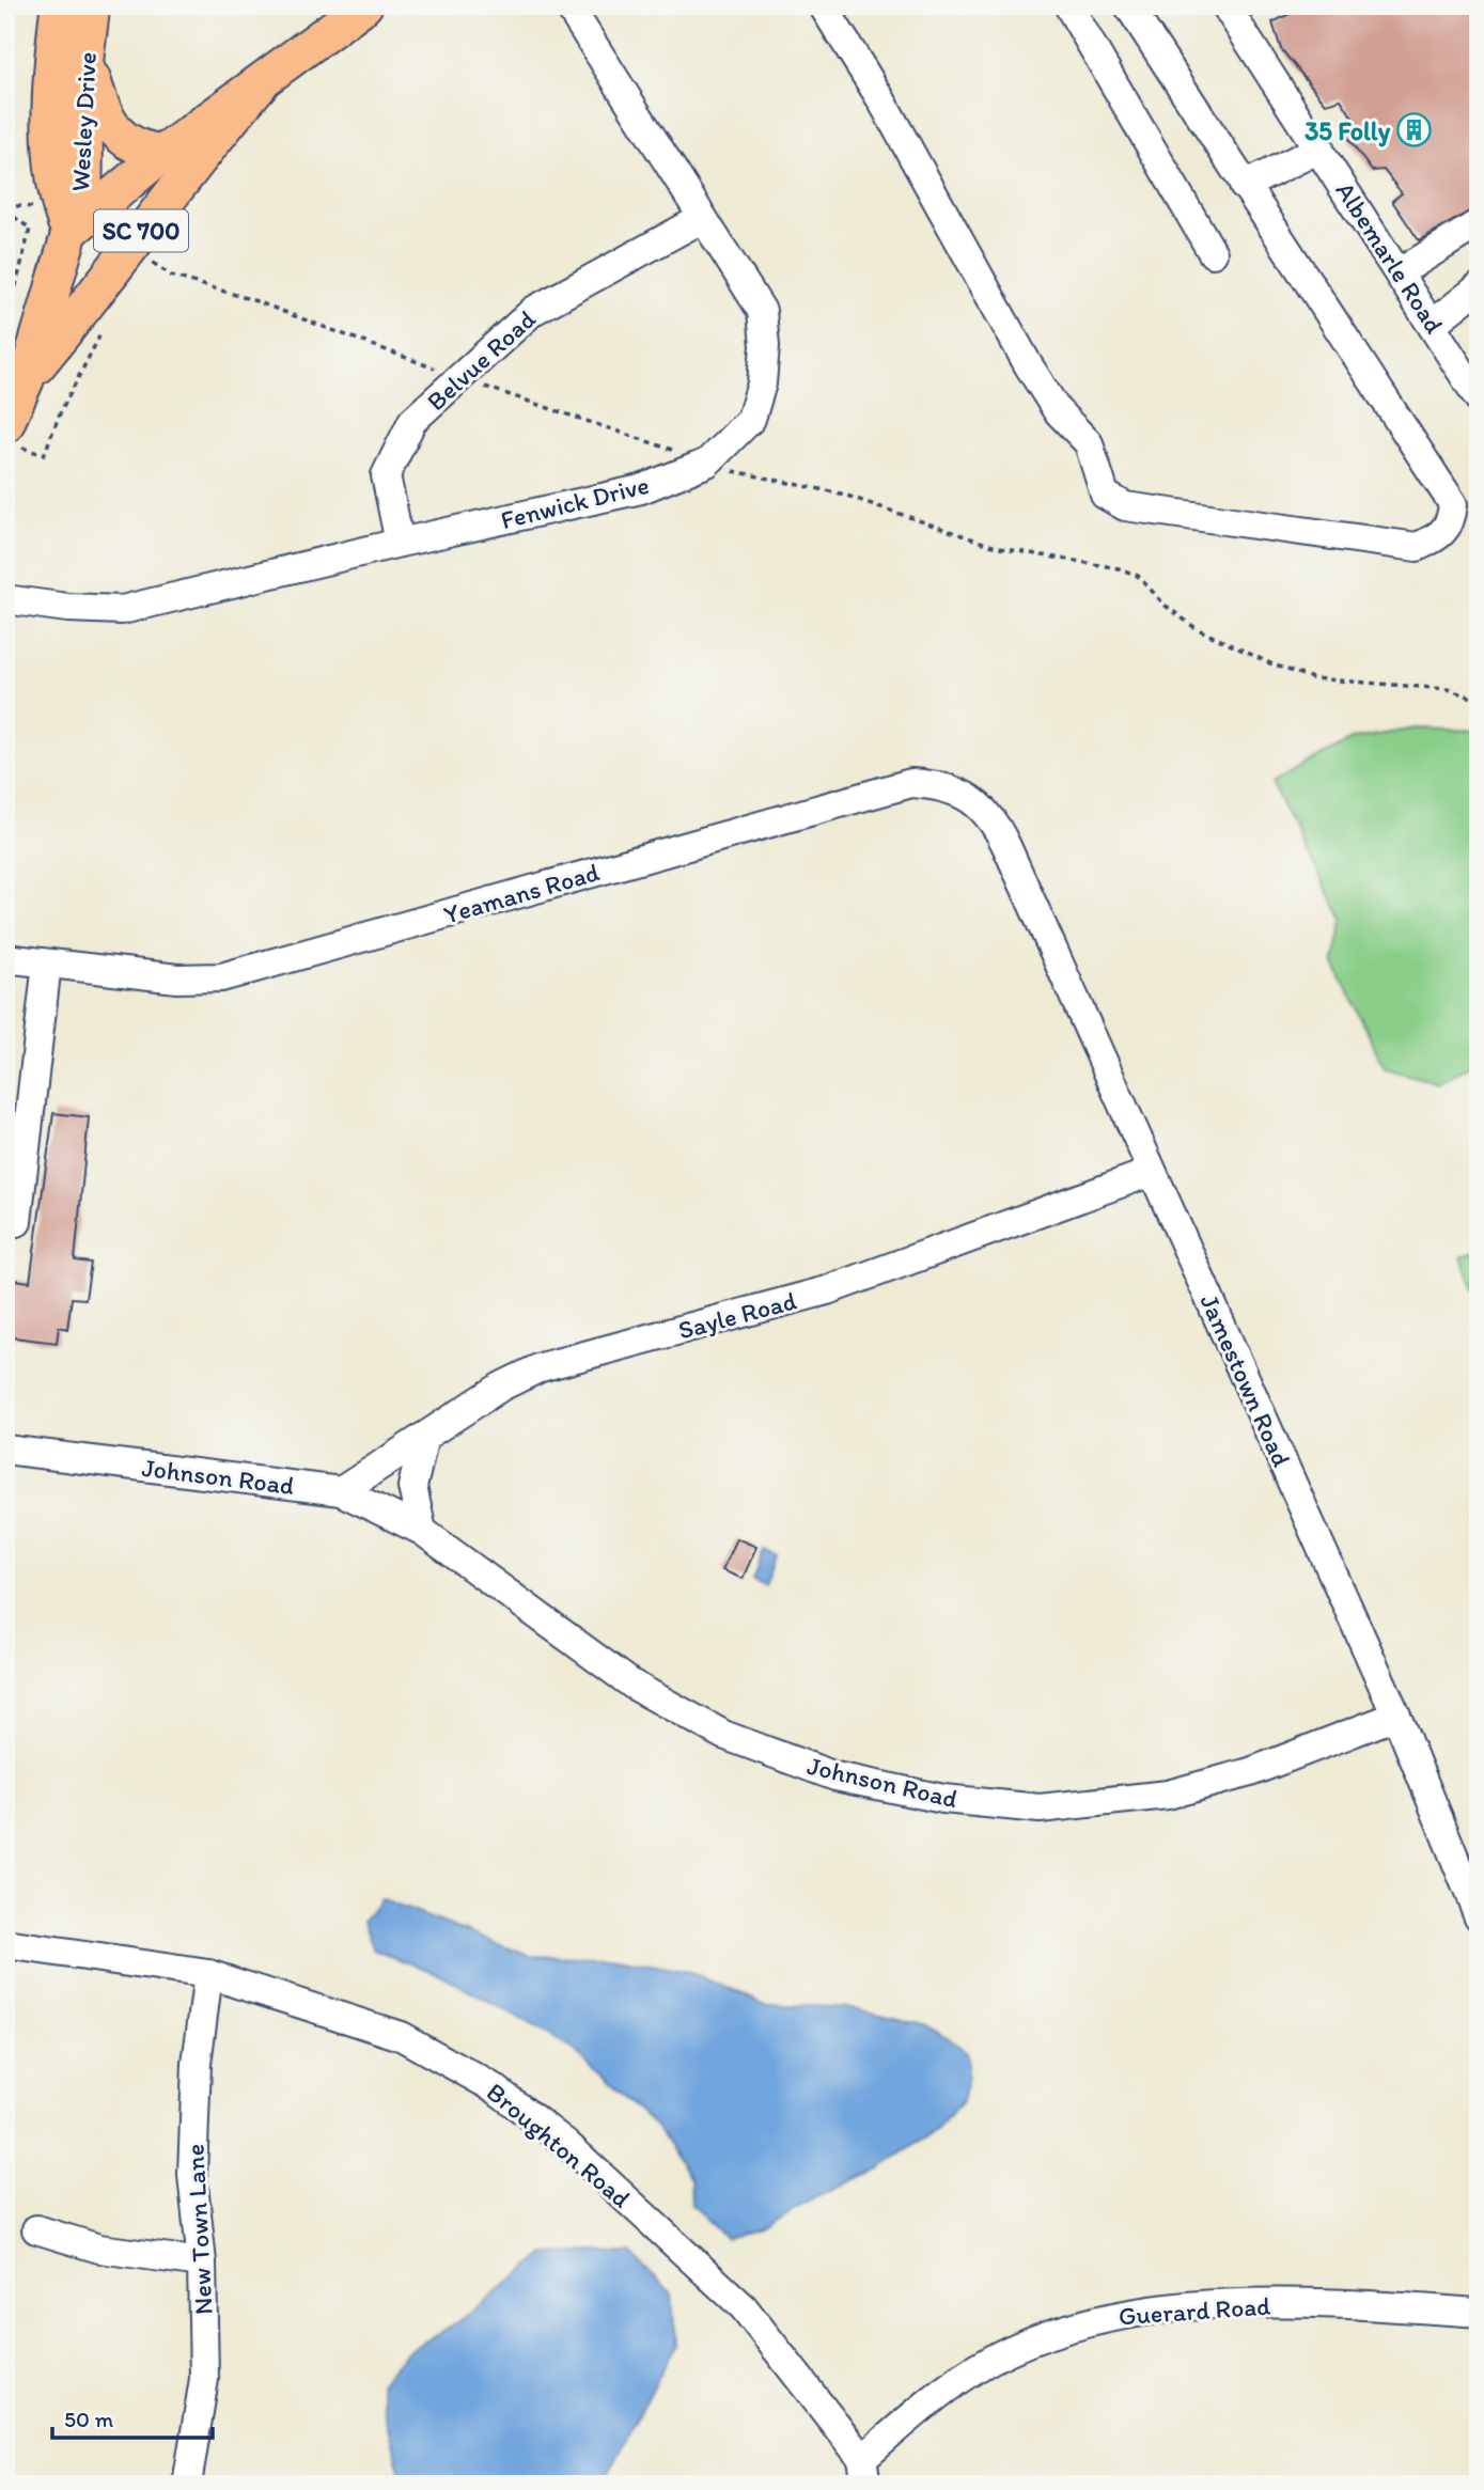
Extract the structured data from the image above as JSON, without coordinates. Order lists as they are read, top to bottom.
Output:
{
  "streets": {
    "main road": ["Wesley Drive", "SC 700"],
    "street": [
      "Albemarle Road",
      "Belvue Road",
      "Fenwick Drive",
      "Yeamans Road",
      "Sayle Road",
      "Jamestown Road",
      "Johnson Road",
      "Broughton Road",
      "New Town Lane",
      "Guerard Road"
    ]
  },
  "crossings": [
    ["Wesley Drive", "SC 700"],
    ["Belvue Road", "Fenwick Drive"],
    ["Yeamans Road", "Jamestown Road"],
    ["Sayle Road", "Jamestown Road"],
    ["Sayle Road", "Johnson Road"],
    ["Jamestown Road", "Johnson Road"],
    ["Broughton Road", "New Town Lane"],
    ["Broughton Road", "Guerard Road"]
  ],
  "places": {
    "building": ["35 Folly"]
  },
  "scale_bar": "50 m"
}
